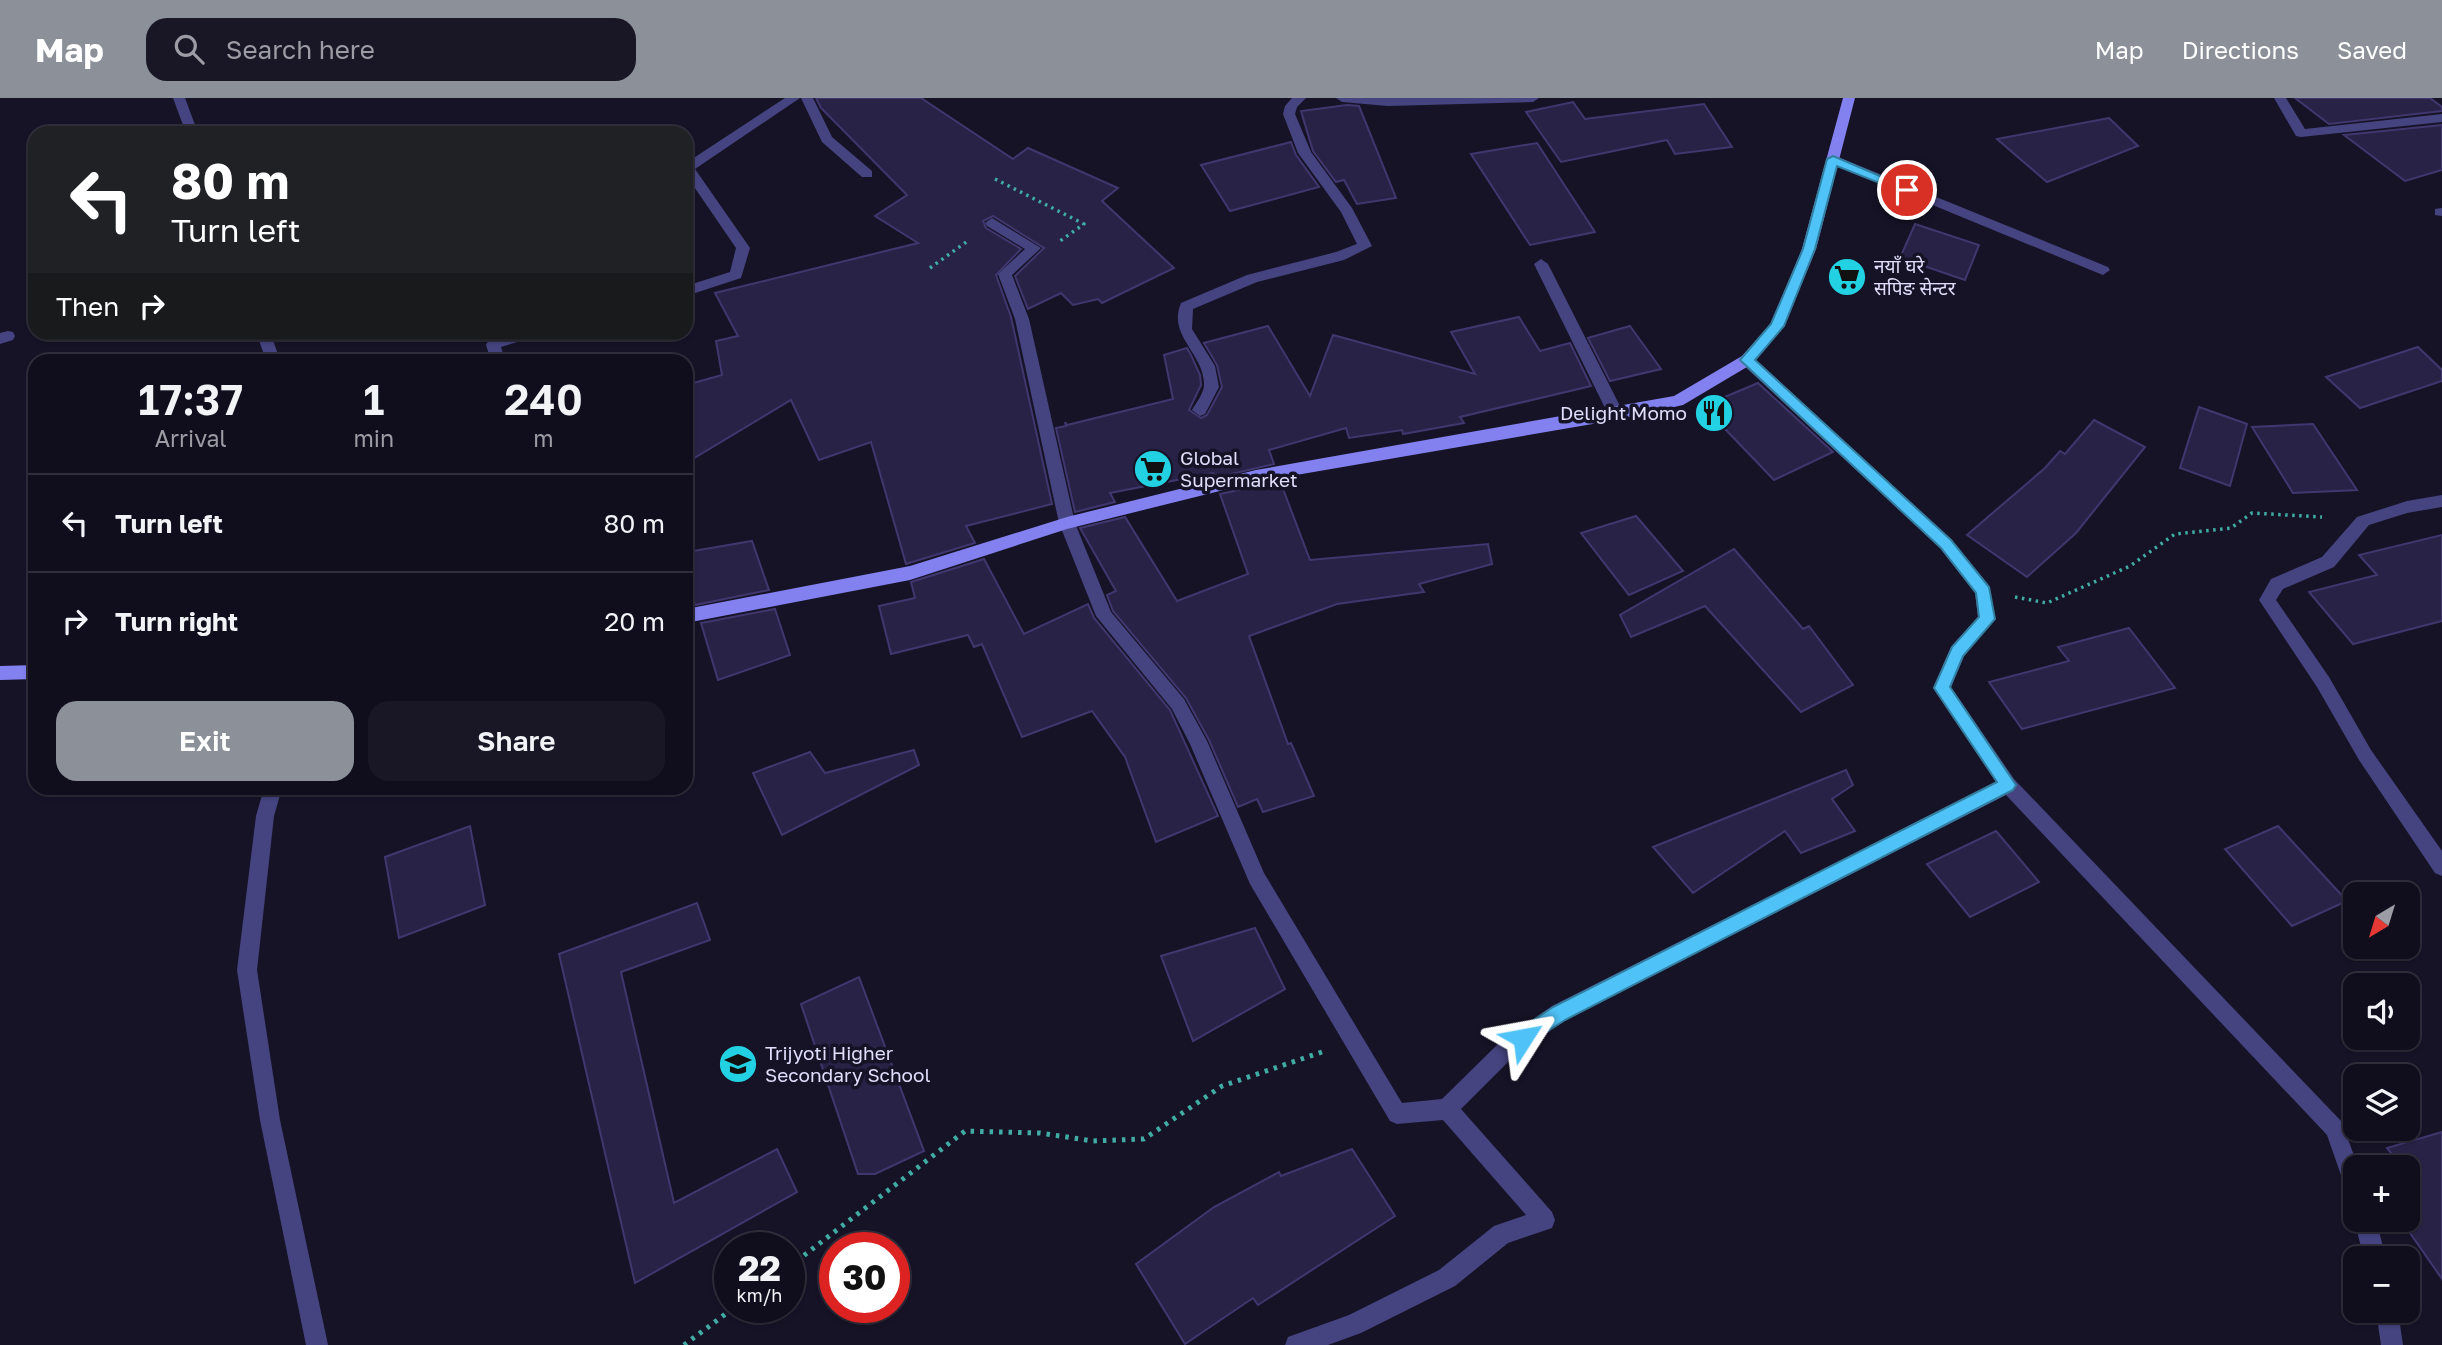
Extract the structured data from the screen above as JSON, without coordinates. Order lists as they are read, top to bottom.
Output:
{
  "places": {
    "supermarket": ["नयाँ घरे सपिङ सेन्टर", "Global Supermarket"],
    "restaurant": ["Delight Momo"],
    "school or university": ["Trijyoti Higher Secondary School"]
  },
  "north": "bottom left",
  "page": {
    "header": "Map",
    "search": "Search here",
    "nav": ["Map", "Directions", "Saved"],
    "turn": ["80 m", "Turn left"],
    "then": "Then",
    "eta": [
      "17:37",
      "Arrival",
      "1",
      "min",
      "240",
      "m"
    ],
    "list": [
      {
        "name": "Turn left",
        "value": "80 m"
      },
      {
        "name": "Turn right",
        "value": "20 m"
      }
    ],
    "buttons": ["Exit", "Share"],
    "map_buttons": ["+", "−"],
    "speed": "22 km/h",
    "limit": "30"
  }
}
